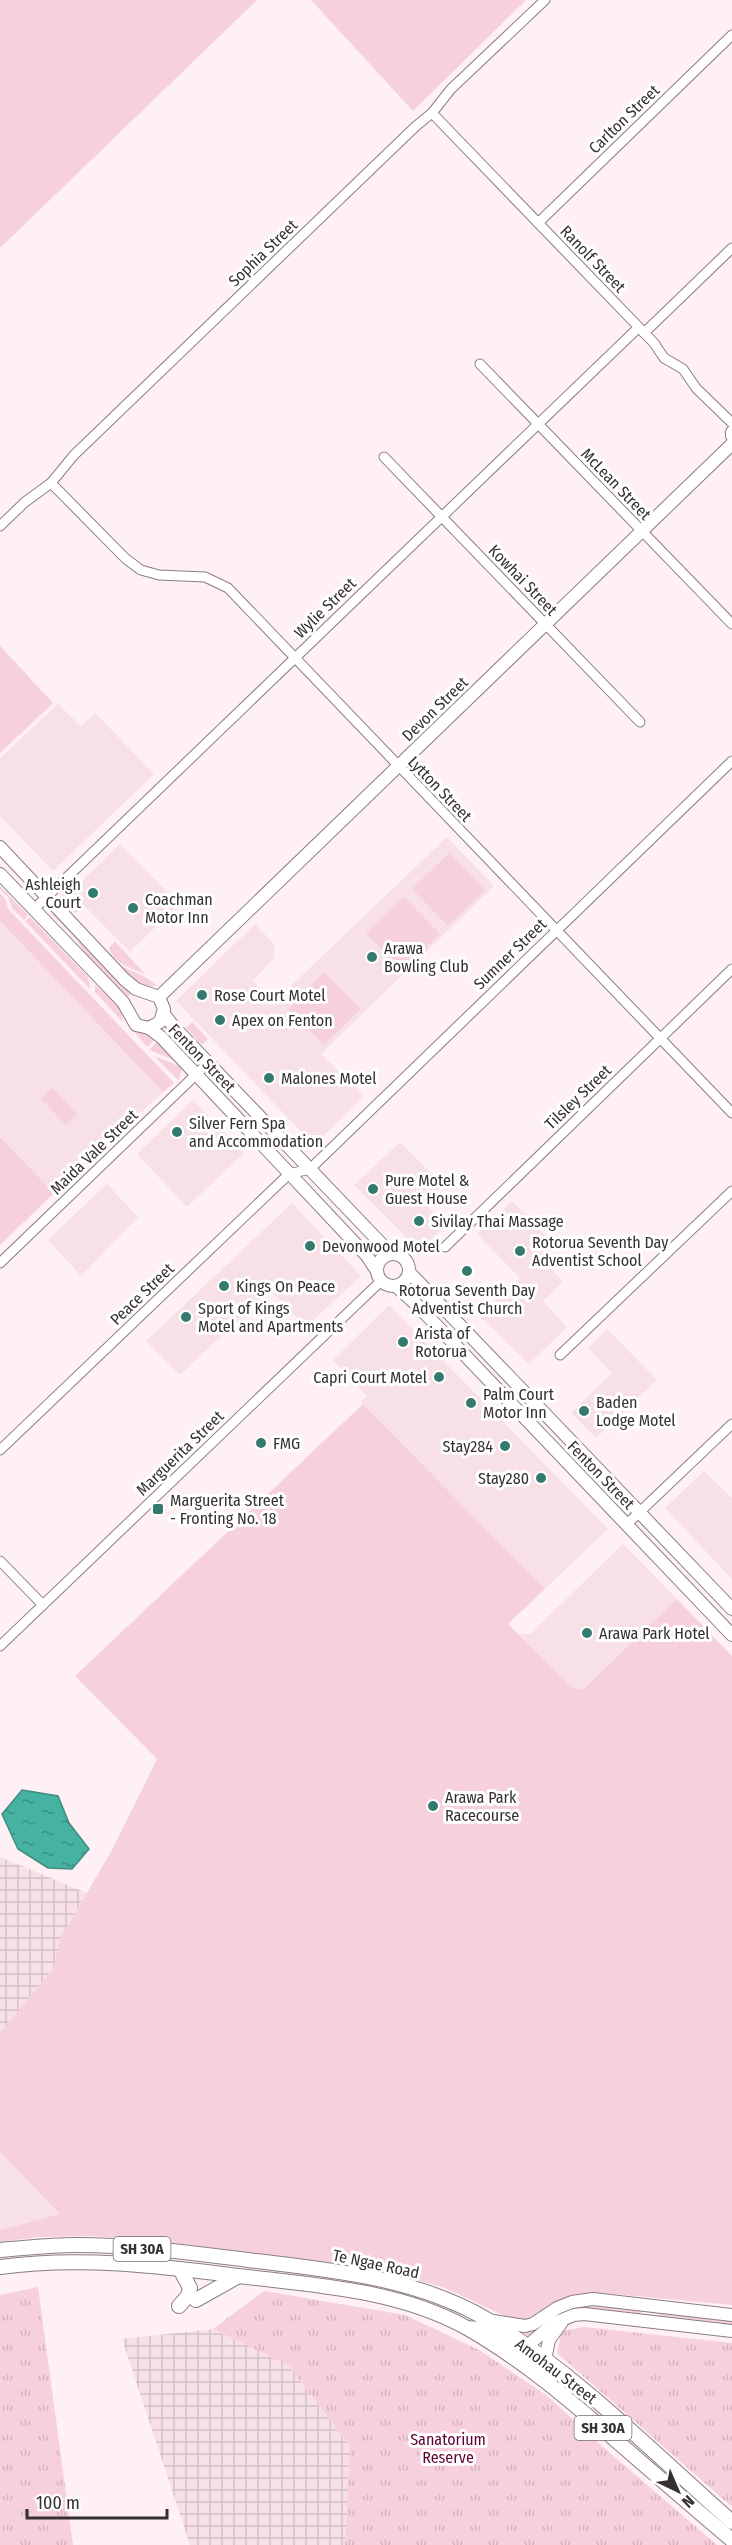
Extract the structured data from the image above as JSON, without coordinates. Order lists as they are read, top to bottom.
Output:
{
  "streets": {
    "main road": [
      "Devon Street",
      "Fenton Street",
      "SH 30A",
      "Te Ngae Road",
      "Amohau Street"
    ],
    "street": [
      "Carlton Street",
      "Sophia Street",
      "Ranolf Street",
      "McLean Street",
      "Kowhai Street",
      "Wylie Street",
      "Lytton Street",
      "Sumner Street",
      "Tilsley Street",
      "Maida Vale Street",
      "Peace Street",
      "Marguerita Street"
    ]
  },
  "crossings": [
    ["Carlton Street", "Ranolf Street"],
    ["Sophia Street", "Ranolf Street"],
    ["Sophia Street", "Lytton Street"],
    ["Ranolf Street", "Wylie Street"],
    ["McLean Street", "Wylie Street"],
    ["McLean Street", "Devon Street"],
    ["Kowhai Street", "Wylie Street"],
    ["Kowhai Street", "Devon Street"],
    ["Wylie Street", "Lytton Street"],
    ["Devon Street", "Lytton Street"],
    ["Devon Street", "Fenton Street"],
    ["Lytton Street", "Sumner Street"],
    ["Lytton Street", "Tilsley Street"],
    ["Sumner Street", "Fenton Street"],
    ["Fenton Street", "Maida Vale Street"],
    ["Fenton Street", "Peace Street"],
    ["Fenton Street", "Marguerita Street"],
    ["Te Ngae Road", "Amohau Street"]
  ],
  "parks": ["Sanatorium Reserve"],
  "places": {
    "other": [
      "Ashleigh Court",
      "Coachman Motor Inn",
      "Arawa Bowling Club",
      "Rose Court Motel",
      "Apex on Fenton",
      "Malones Motel",
      "Silver Fern Spa and Accommodation",
      "Pure Motel & Guest House",
      "Sivilay Thai Massage",
      "Devonwood Motel",
      "Rotorua Seventh Day Adventist School",
      "Rotorua Seventh Day Adventist Church",
      "Kings On Peace",
      "Sport of Kings Motel and Apartments",
      "Arista of Rotorua",
      "Capri Court Motel",
      "Palm Court Motor Inn",
      "Baden Lodge Motel",
      "FMG",
      "Stay284",
      "Stay280",
      "Arawa Park Hotel",
      "Arawa Park Racecourse"
    ],
    "transit": ["Marguerita Street - Fronting No. 18"]
  },
  "scale_bar": "100 m",
  "north": "bottom right"
}
